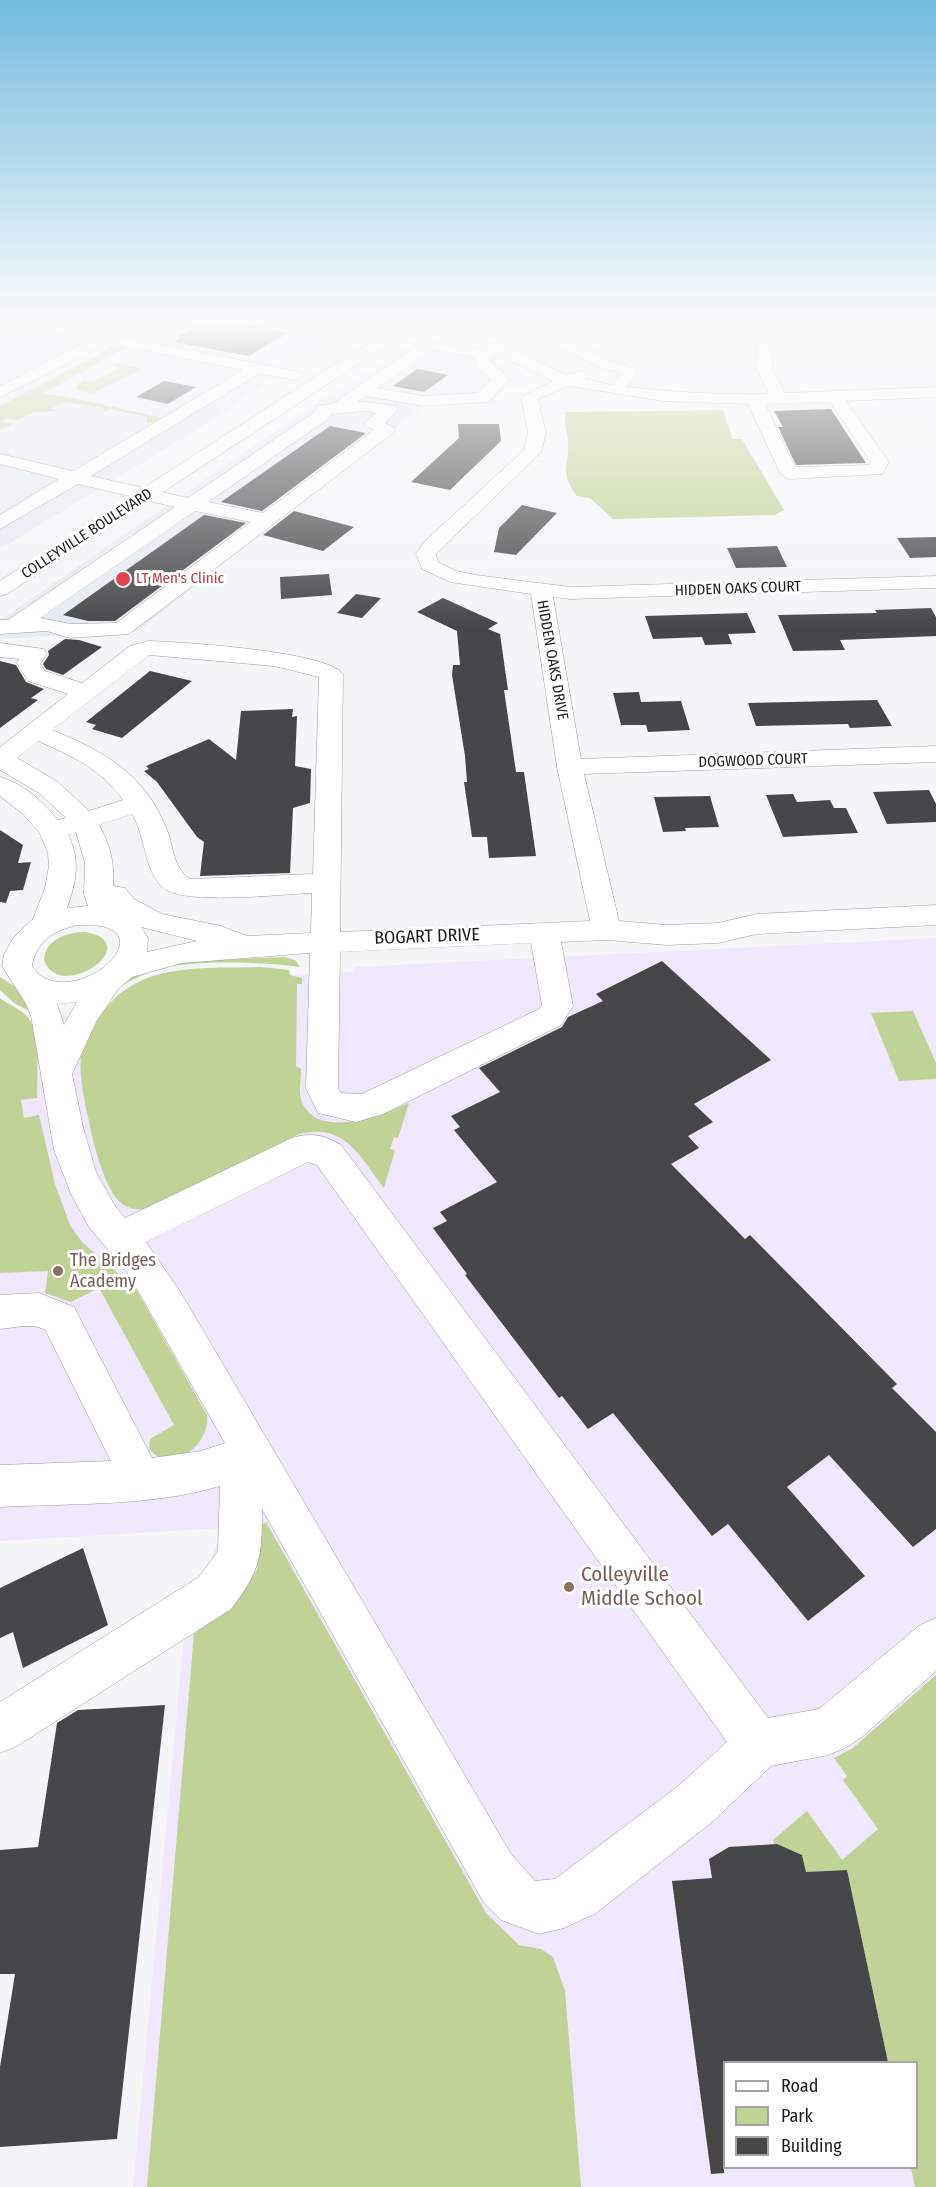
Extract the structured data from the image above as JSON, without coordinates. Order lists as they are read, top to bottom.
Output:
{
  "streets": {
    "street": [
      "COLLEYVILLE BOULEVARD",
      "HIDDEN OAKS COURT",
      "HIDDEN OAKS DRIVE",
      "DOGWOOD COURT",
      "BOGART DRIVE"
    ]
  },
  "crossings": [
    ["HIDDEN OAKS COURT", "HIDDEN OAKS DRIVE"],
    ["HIDDEN OAKS DRIVE", "DOGWOOD COURT"],
    ["HIDDEN OAKS DRIVE", "BOGART DRIVE"]
  ],
  "places": ["LT Men's Clinic", "The Bridges Academy", "Colleyville Middle School"],
  "legend": ["Road", "Park", "Building"]
}
